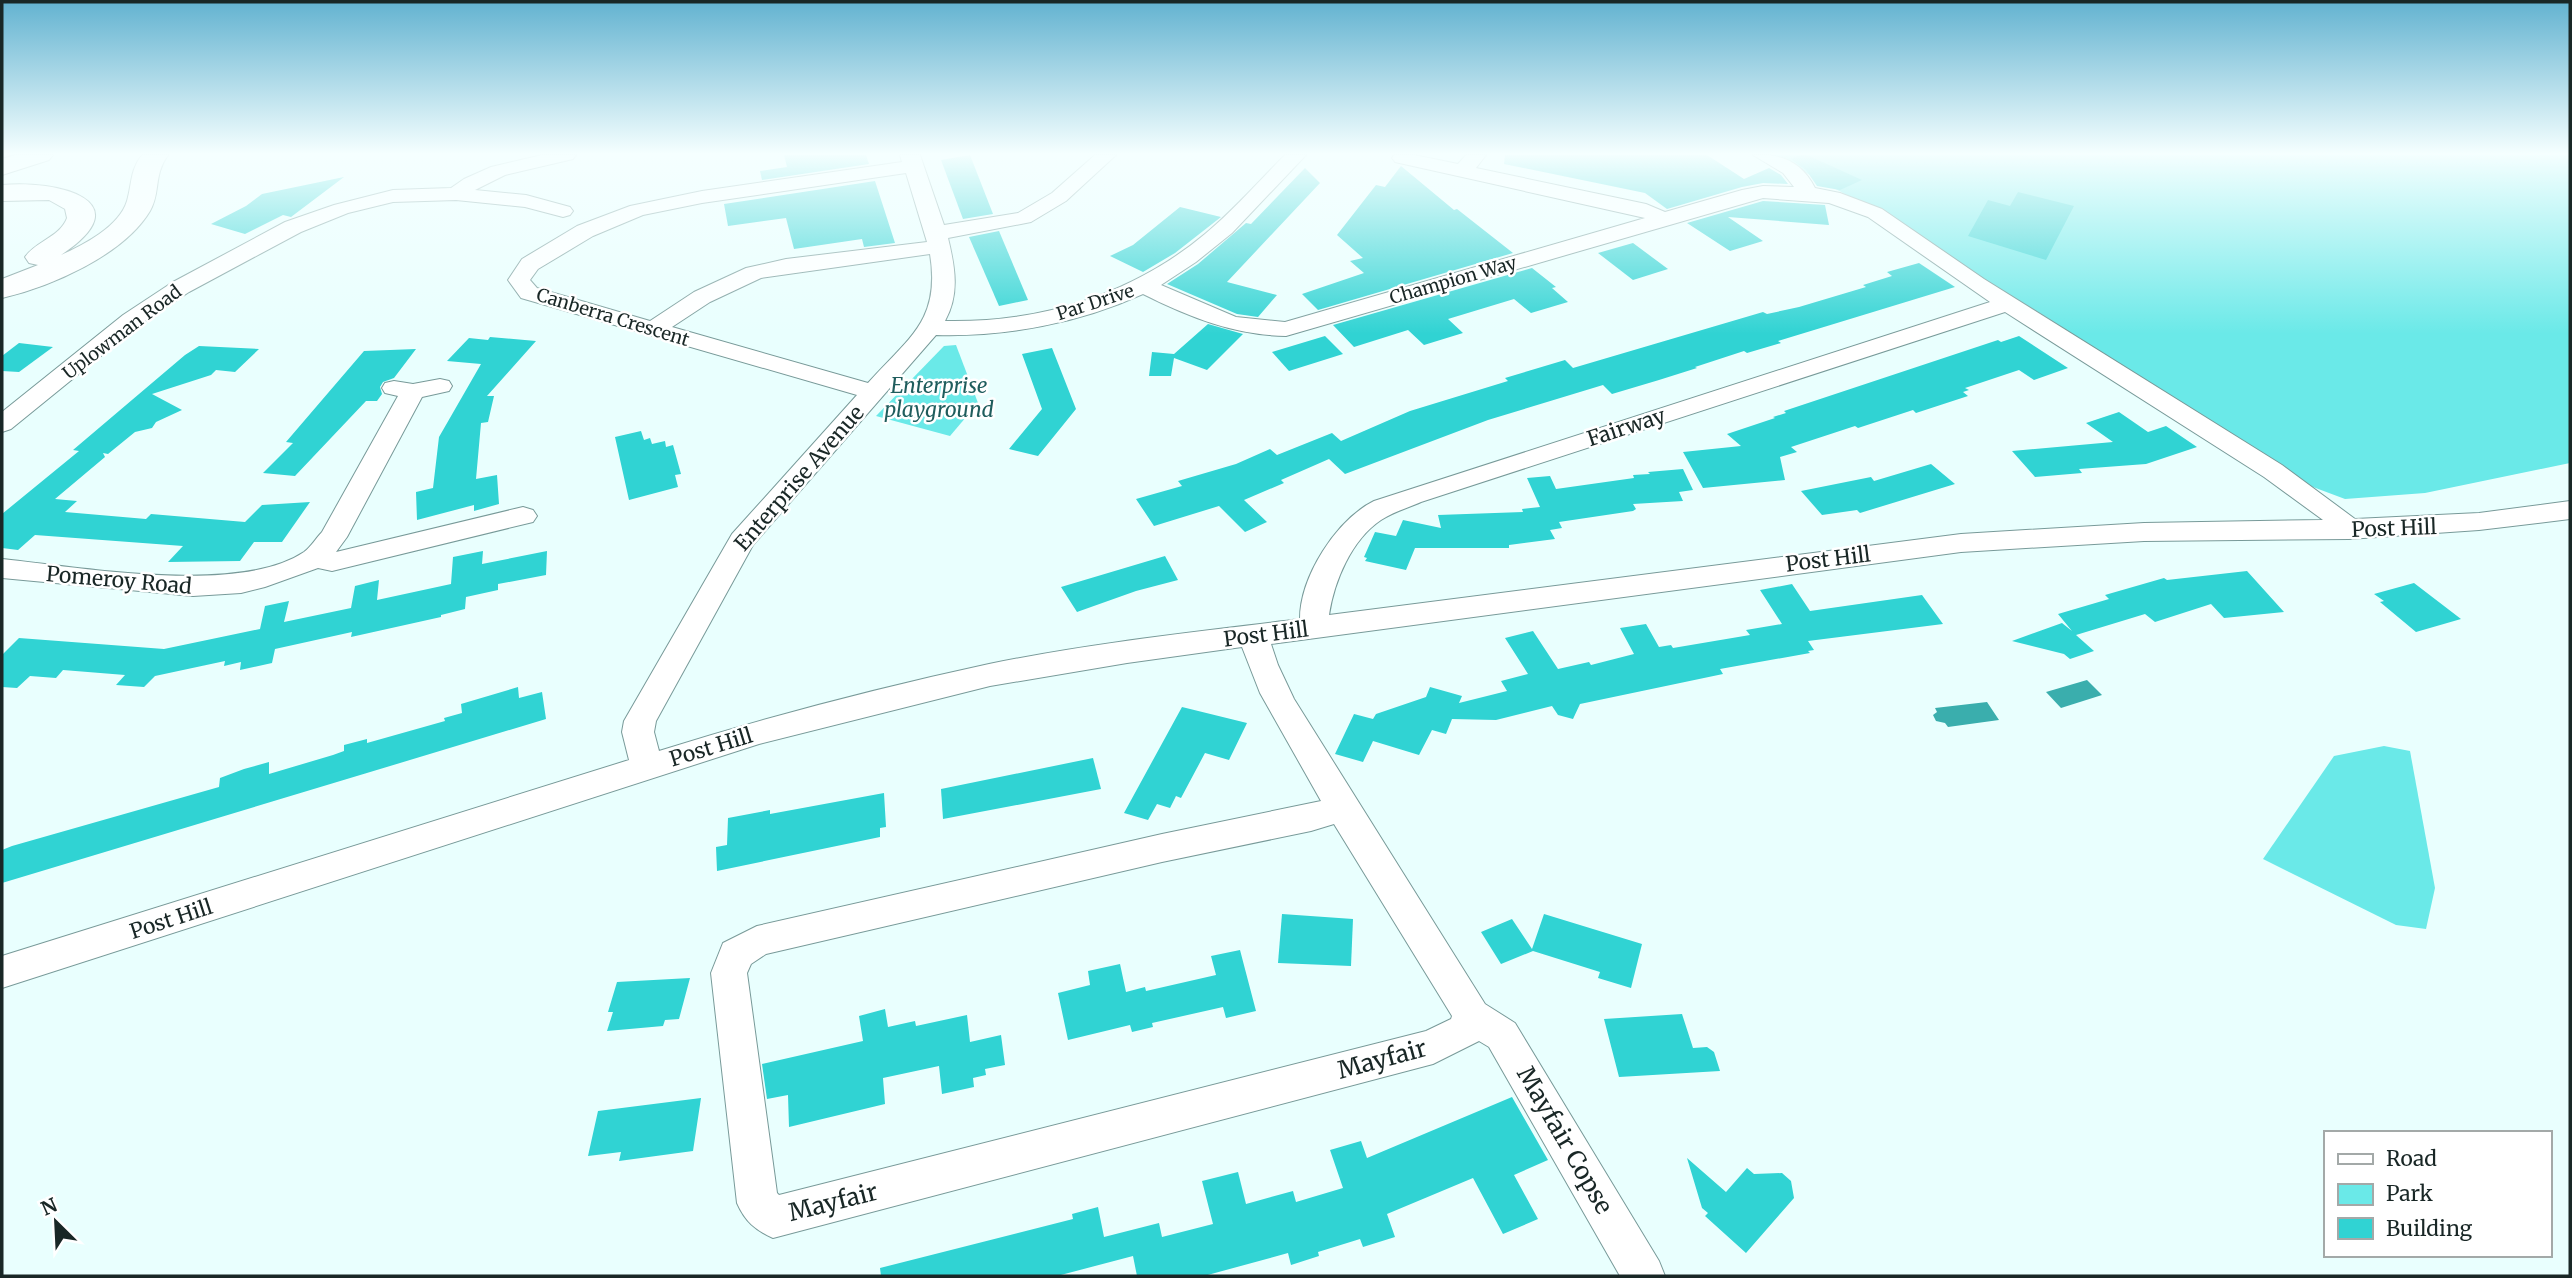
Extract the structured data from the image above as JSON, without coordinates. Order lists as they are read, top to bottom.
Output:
{
  "streets": {
    "street": [
      "Champion Way",
      "Par Drive",
      "Canberra Crescent",
      "Uplowman Road",
      "Fairway",
      "Enterprise Avenue",
      "Post Hill",
      "Pomeroy Road",
      "Mayfair",
      "Mayfair Copse"
    ]
  },
  "crossings": [
    ["Champion Way", "Par Drive"],
    ["Champion Way", "Fairway"],
    ["Champion Way", "Post Hill"],
    ["Par Drive", "Enterprise Avenue"],
    ["Canberra Crescent", "Enterprise Avenue"],
    ["Fairway", "Post Hill"],
    ["Enterprise Avenue", "Post Hill"],
    ["Mayfair", "Mayfair Copse"]
  ],
  "parks": ["Enterprise playground"],
  "legend": ["Road", "Park", "Building"],
  "north": "top left"
}
